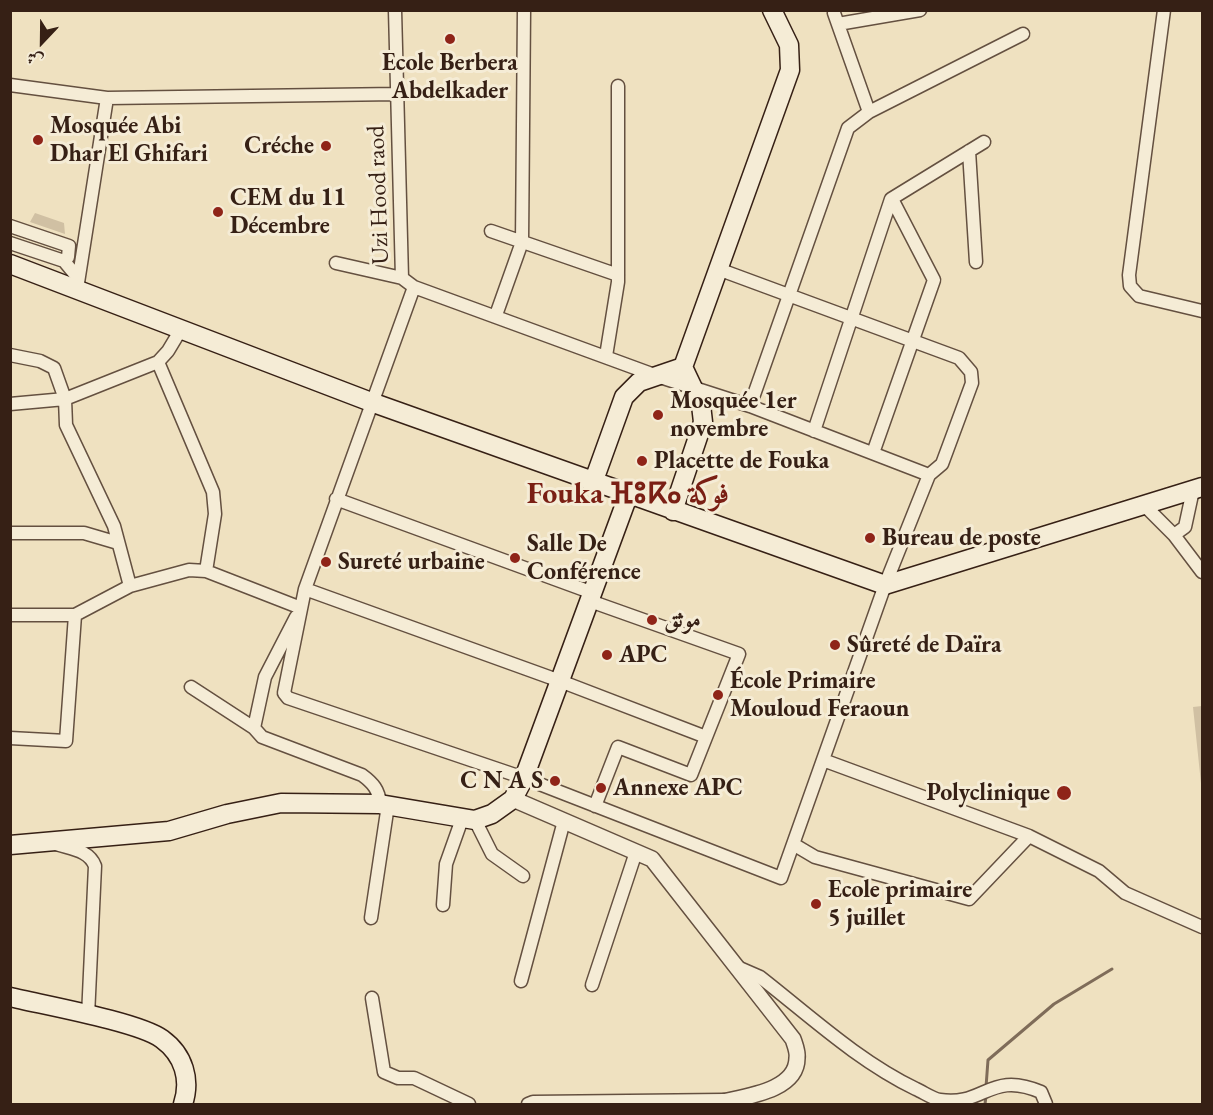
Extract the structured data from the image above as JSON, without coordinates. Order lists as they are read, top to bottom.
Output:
{
  "streets": {
    "street": ["Uzi Hood raod"]
  },
  "districts": ["Fouka ⴼⵓⴽⴰ فوكة"],
  "places": [
    "Ecole Berbera Abdelkader",
    "Mosquée Abi Dhar El Ghifari",
    "Créche",
    "CEM du 11 Décembre",
    "Mosquée 1er novembre",
    "Placette de Fouka",
    "Bureau de poste",
    "Salle De Conférence",
    "Sureté urbaine",
    "موثق",
    "Sûreté de Daïra",
    "APC",
    "École Primaire Mouloud Feraoun",
    "C N A S",
    "Annexe APC",
    "Polyclinique",
    "Ecole primaire 5 juillet"
  ],
  "north": "bottom"
}
